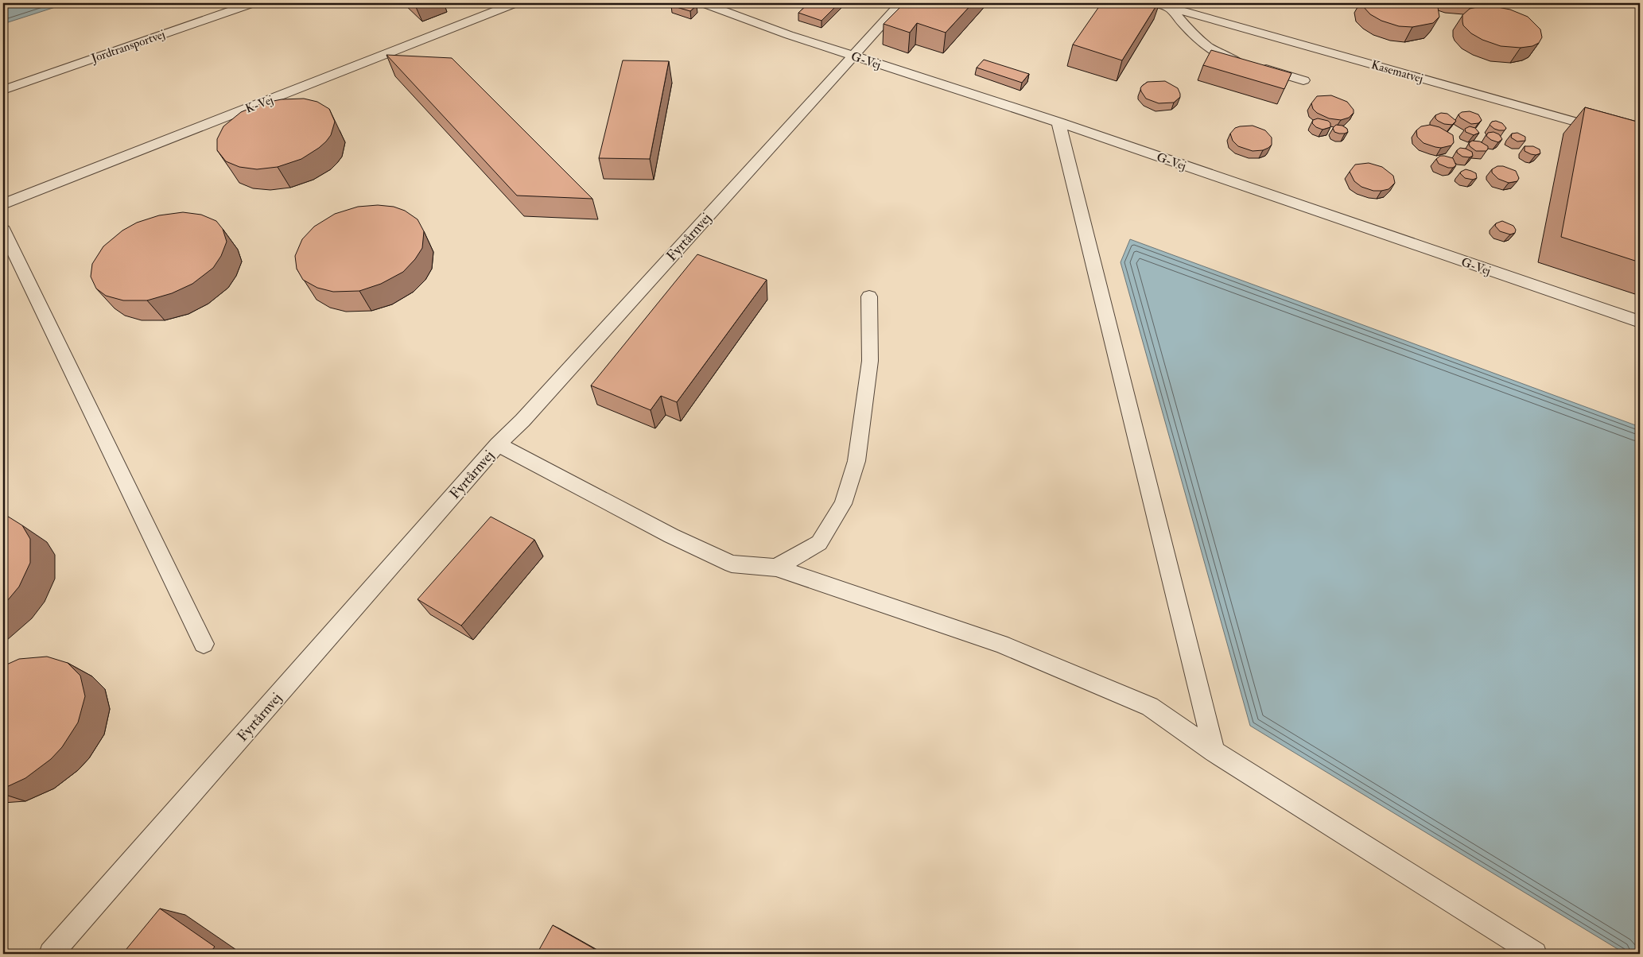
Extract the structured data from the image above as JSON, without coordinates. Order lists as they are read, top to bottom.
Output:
{
  "streets": {
    "lane": [
      "Jordtransportvej",
      "G-Vej",
      "Kasematvej",
      "K-Vej",
      "Fyrtårnvej"
    ]
  },
  "crossings": [
    ["G-Vej", "Fyrtårnvej"]
  ]
}
